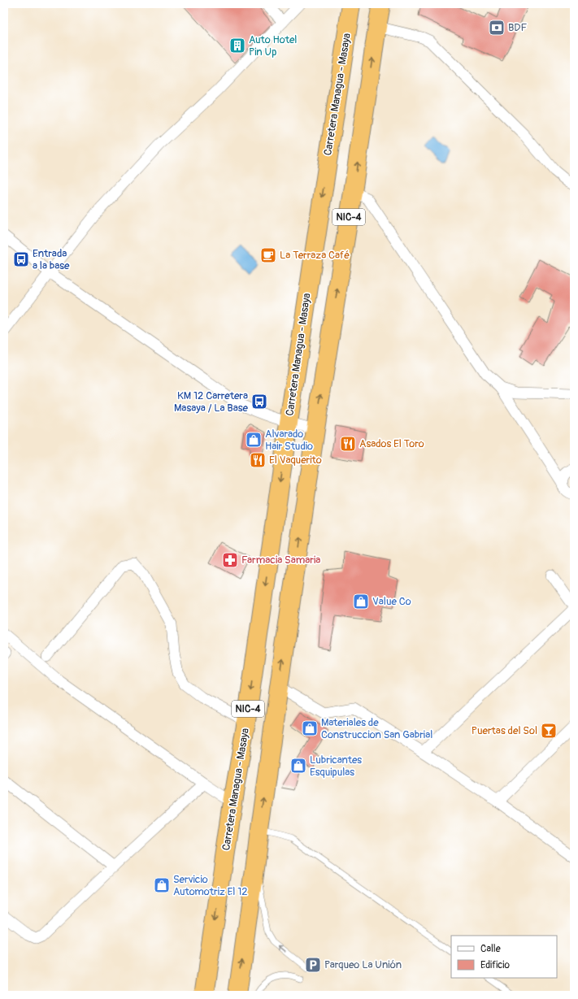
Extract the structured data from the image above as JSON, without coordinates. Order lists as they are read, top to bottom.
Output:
{
  "streets": {
    "highway": ["Carretera Managua - Masaya", "NIC-4"]
  },
  "places": {
    "bank": ["BDF"],
    "building": ["Auto Hotel Pin Up"],
    "cafe": ["La Terraza Café"],
    "bus stop": ["Entrada a la base", "KM 12 Carretera Masaya / La Base"],
    "shop": [
      "Alvarado Hair Studio",
      "Value Co",
      "Materiales de Construccion San Gabrial",
      "Lubricantes Esquipulas",
      "Servicio Automotriz El 12"
    ],
    "restaurant": ["Asados El Toro", "El Vaquerito"],
    "pharmacy": ["Farmacia Samaria"],
    "bar": ["Puertas del Sol"],
    "parking": ["Parqueo La Unión"]
  },
  "legend": ["Calle", "Edificio"]
}
